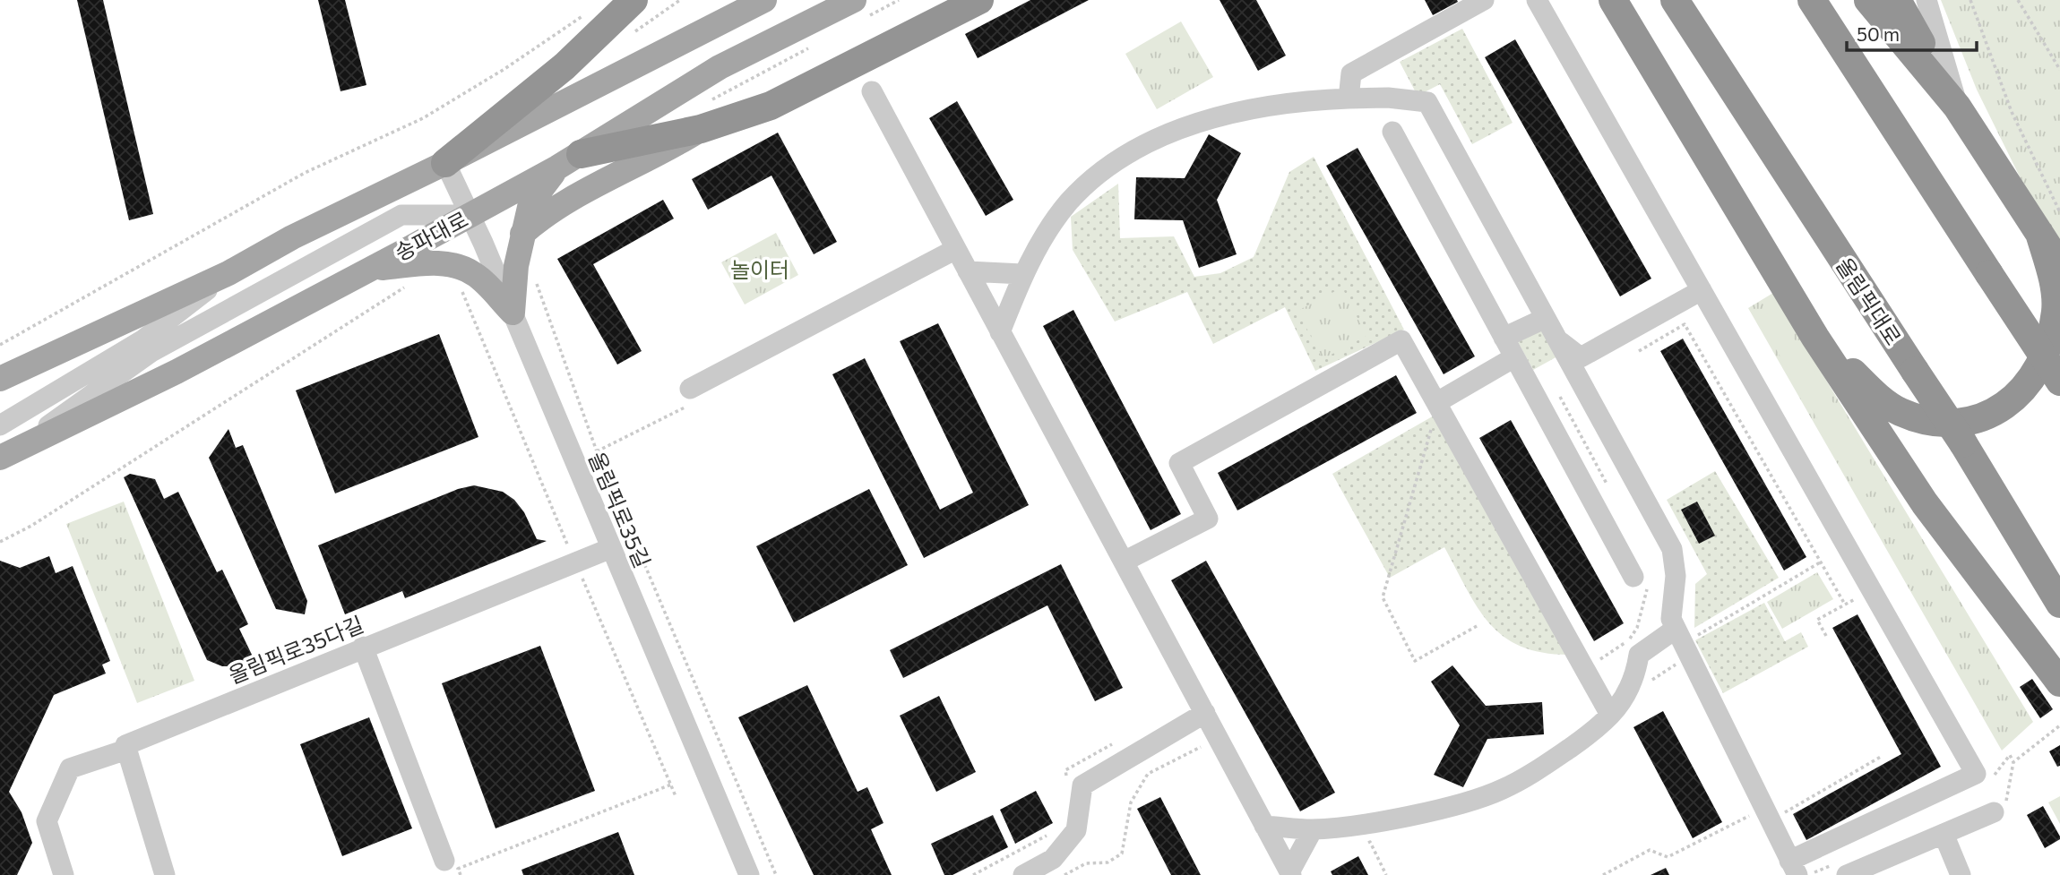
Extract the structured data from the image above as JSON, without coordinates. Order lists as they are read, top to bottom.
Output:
{
  "streets": {
    "highway": ["올림픽대로"],
    "main road": ["송파대로"],
    "street": ["올림픽로35길", "올림픽로35다길"]
  },
  "crossings": [
    ["송파대로", "올림픽로35길"],
    ["올림픽로35길", "올림픽로35다길"]
  ],
  "parks": ["놀이터"],
  "scale_bar": "50 m"
}
